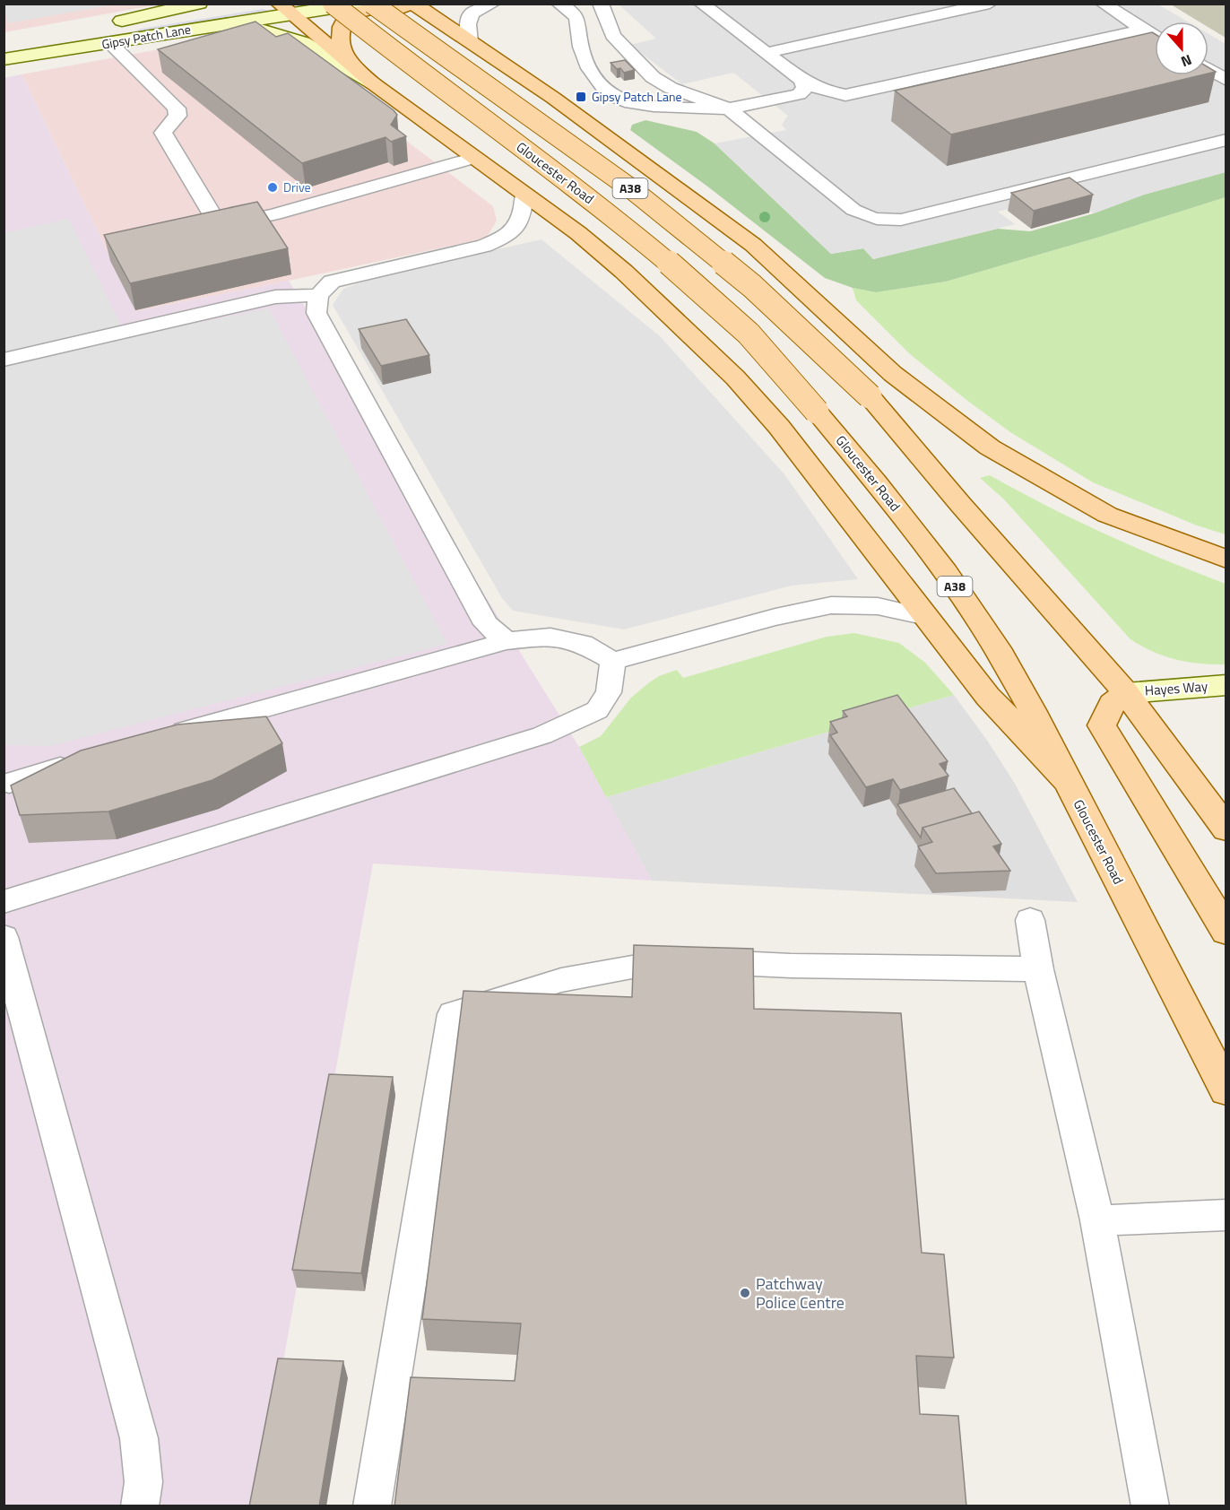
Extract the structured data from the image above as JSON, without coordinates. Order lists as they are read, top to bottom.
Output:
{
  "streets": {
    "main road": [
      "Gipsy Patch Lane",
      "Gloucester Road",
      "A38",
      "Hayes Way"
    ]
  },
  "crossings": [
    ["A38", "Hayes Way"]
  ],
  "places": {
    "transit": ["Gipsy Patch Lane"],
    "other": ["Drive", "Patchway Police Centre"]
  },
  "north": "bottom"
}
